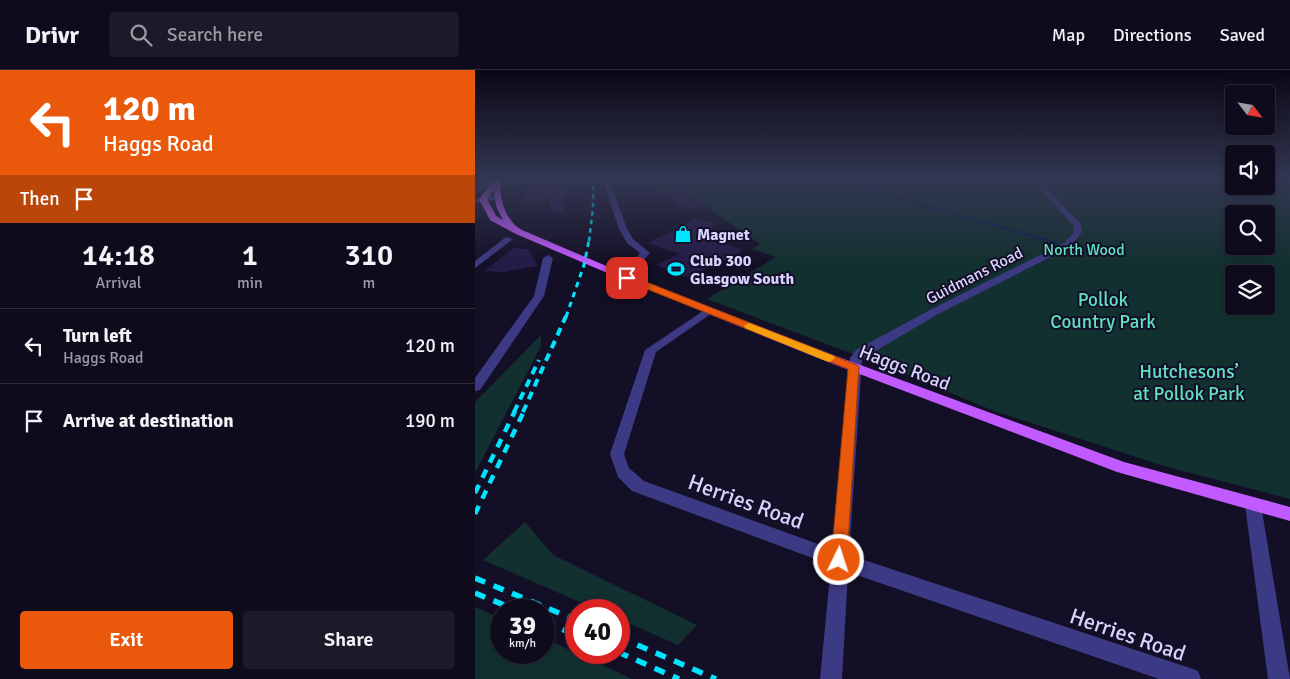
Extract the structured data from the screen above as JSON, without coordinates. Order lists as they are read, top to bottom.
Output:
{
  "streets": {
    "main road": ["Haggs Road"],
    "street": ["Guidmans Road", "Herries Road"]
  },
  "crossings": [
    ["Guidmans Road", "Haggs Road"],
    ["Haggs Road", "Herries Road"]
  ],
  "parks": ["North Wood", "Pollok Country Park", "Hutchesons’ at Pollok Park"],
  "places": {
    "shop": ["Magnet"],
    "sports": ["Club 300 Glasgow South"]
  },
  "north": "bottom right",
  "page": {
    "header": "Drivr",
    "search": "Search here",
    "nav": ["Map", "Directions", "Saved"],
    "turn": ["120 m", "Haggs Road"],
    "then": "Then",
    "eta": [
      "14:18",
      "Arrival",
      "1",
      "min",
      "310",
      "m"
    ],
    "list": [
      {
        "name": "Turn left",
        "note": "Haggs Road",
        "value": "120 m"
      },
      {
        "name": "Arrive at destination",
        "value": "190 m"
      }
    ],
    "speed": "39 km/h",
    "limit": "40",
    "buttons": ["Exit", "Share"]
  }
}
